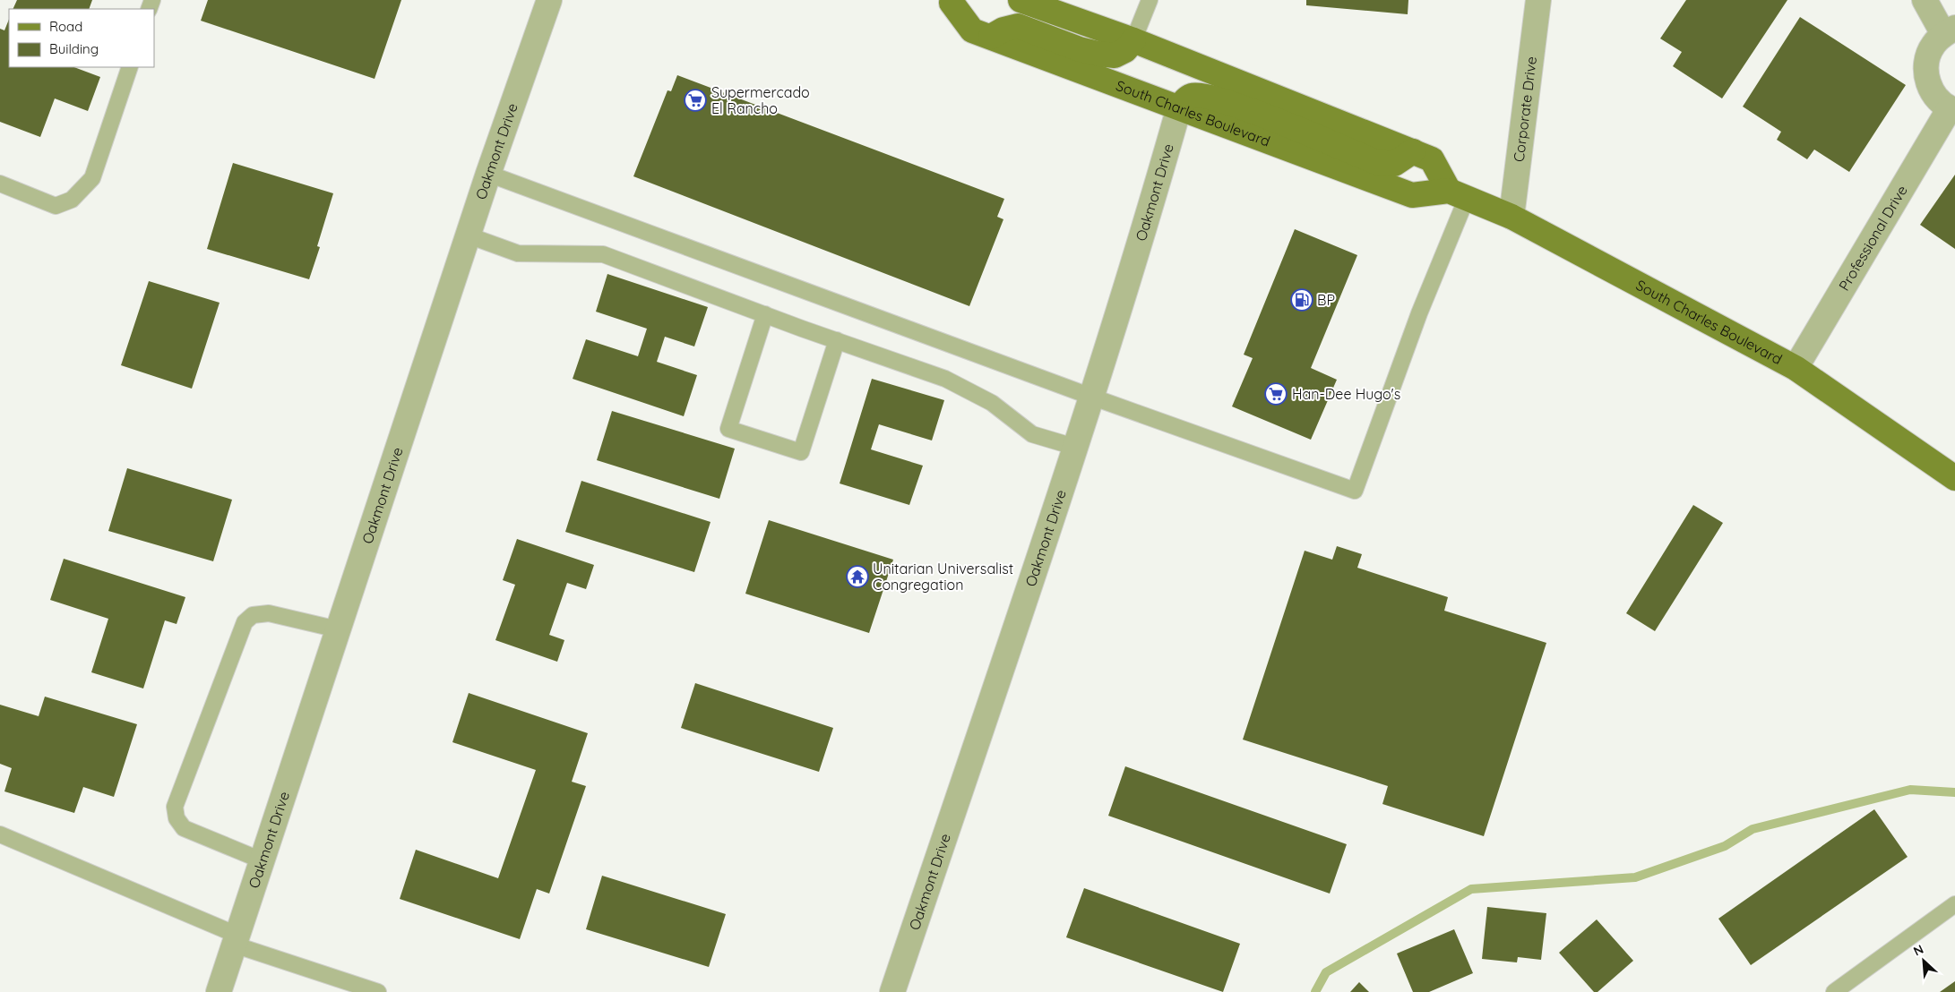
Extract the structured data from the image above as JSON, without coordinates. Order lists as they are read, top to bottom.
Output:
{
  "streets": {
    "main road": ["South Charles Boulevard"],
    "street": ["Corporate Drive", "Oakmont Drive", "Professional Drive"]
  },
  "crossings": [
    ["Corporate Drive", "South Charles Boulevard"],
    ["South Charles Boulevard", "Oakmont Drive"],
    ["South Charles Boulevard", "Professional Drive"]
  ],
  "places": {
    "supermarket": ["Supermercado El Rancho", "Han-Dee Hugo's"],
    "fuel station": ["BP"],
    "temple": ["Unitarian Universalist Congregation"]
  },
  "legend": ["Road", "Building"],
  "north": "top left"
}
